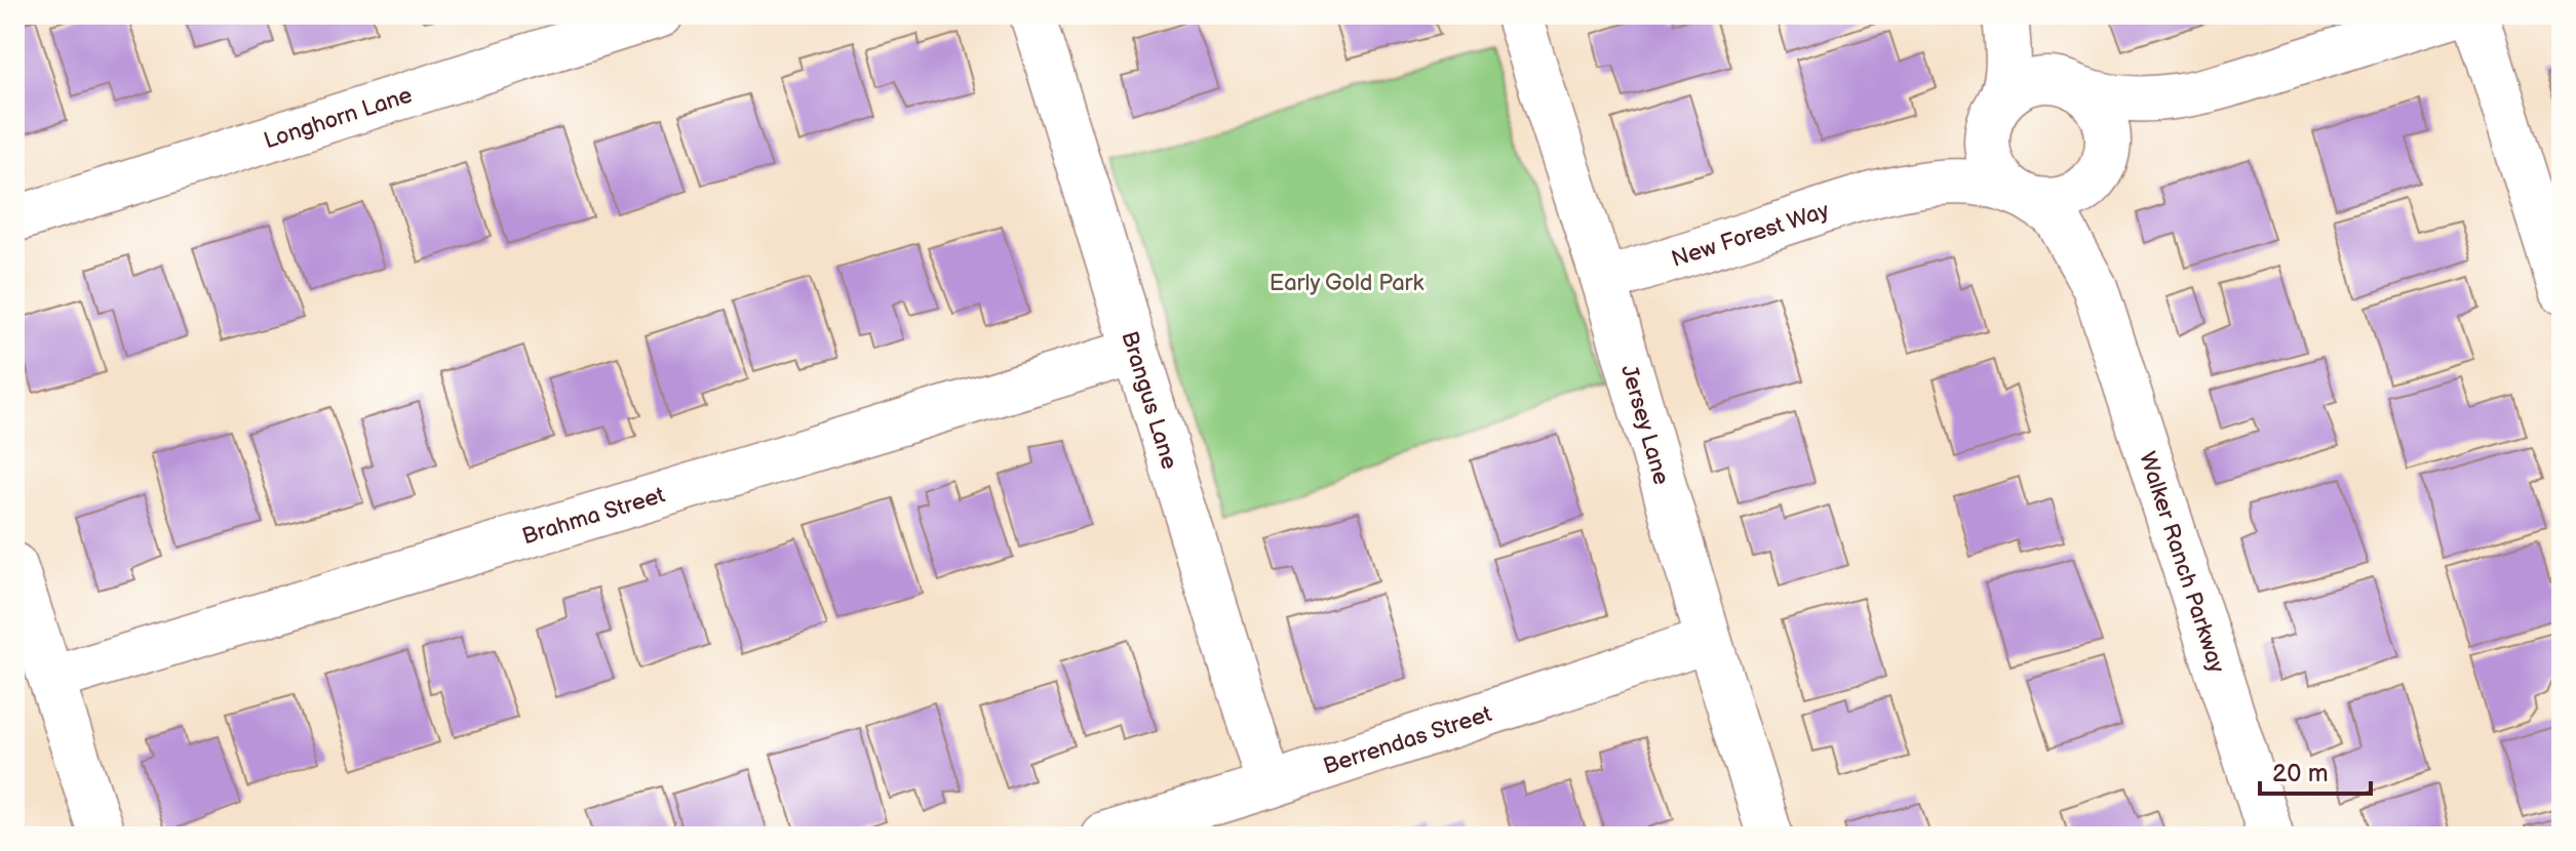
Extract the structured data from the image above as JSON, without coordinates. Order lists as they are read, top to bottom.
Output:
{
  "streets": {
    "street": [
      "Longhorn Lane",
      "New Forest Way",
      "Brangus Lane",
      "Jersey Lane",
      "Brahma Street",
      "Walker Ranch Parkway",
      "Berrendas Street"
    ]
  },
  "crossings": [
    ["New Forest Way", "Jersey Lane"],
    ["New Forest Way", "Walker Ranch Parkway"],
    ["Brangus Lane", "Brahma Street"],
    ["Brangus Lane", "Berrendas Street"],
    ["Jersey Lane", "Berrendas Street"]
  ],
  "parks": ["Early Gold Park"],
  "scale_bar": "20 m"
}
